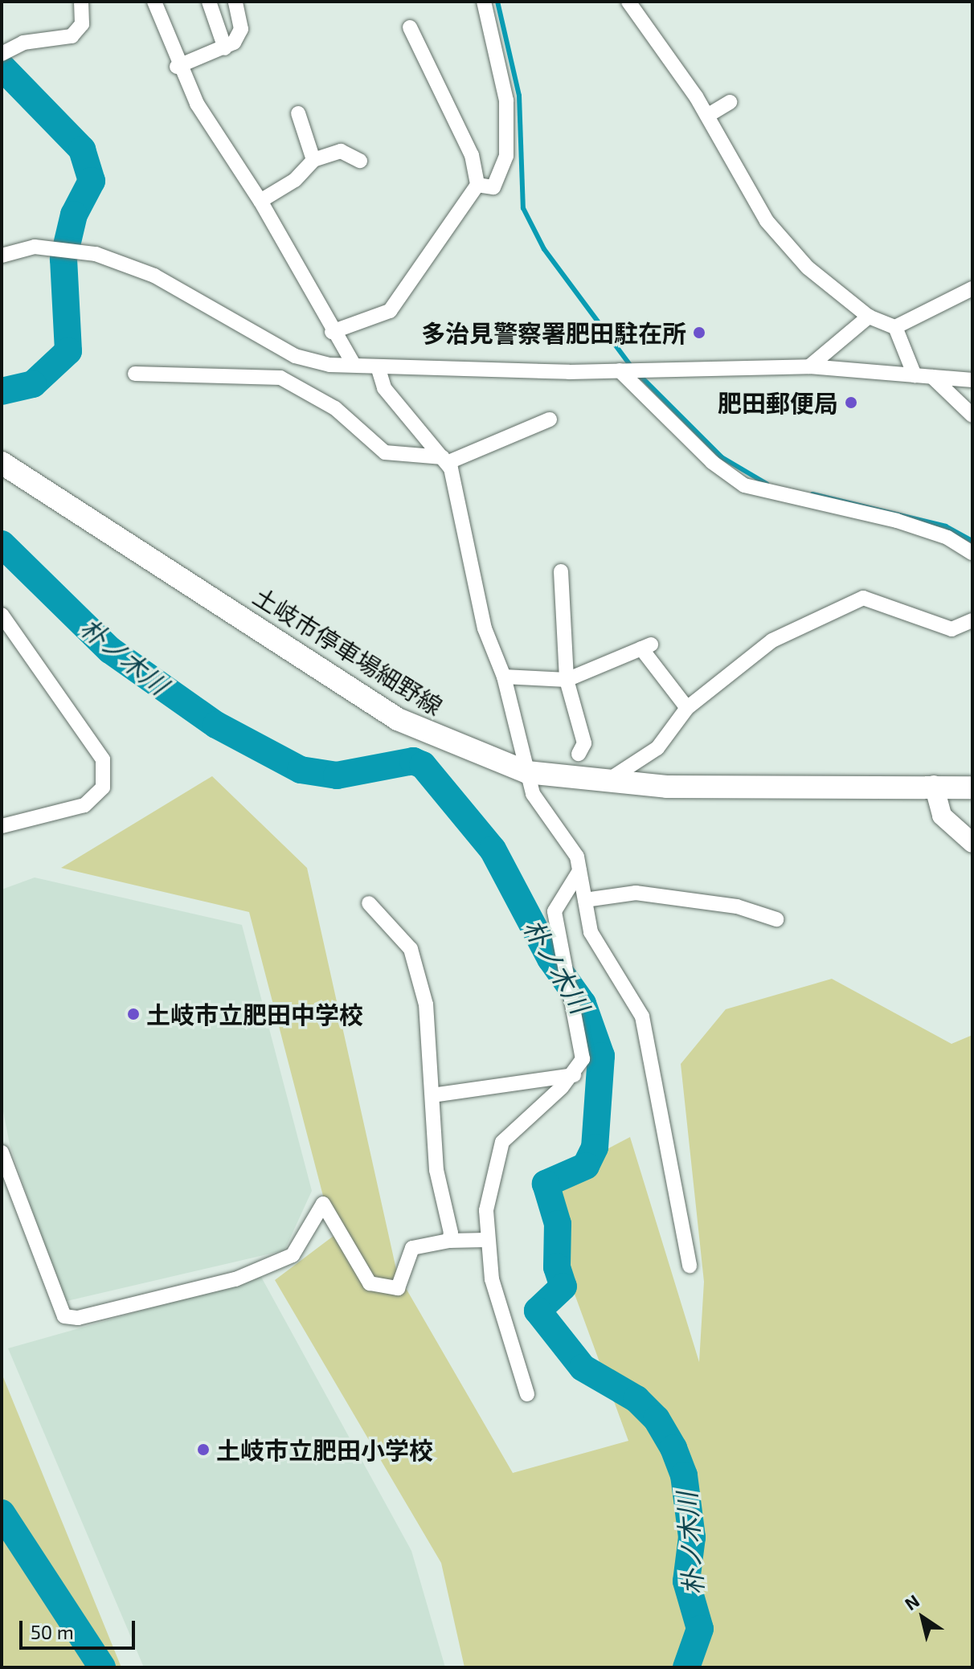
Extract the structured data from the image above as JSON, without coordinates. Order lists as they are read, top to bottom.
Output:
{
  "streets": {
    "main road": ["土岐市停車場細野線"]
  },
  "water": ["朴ノ木川"],
  "places": [
    "多治見警察署肥田駐在所",
    "肥田郵便局",
    "土岐市立肥田中学校",
    "土岐市立肥田小学校"
  ],
  "scale_bar": "50 m",
  "north": "top left"
}
